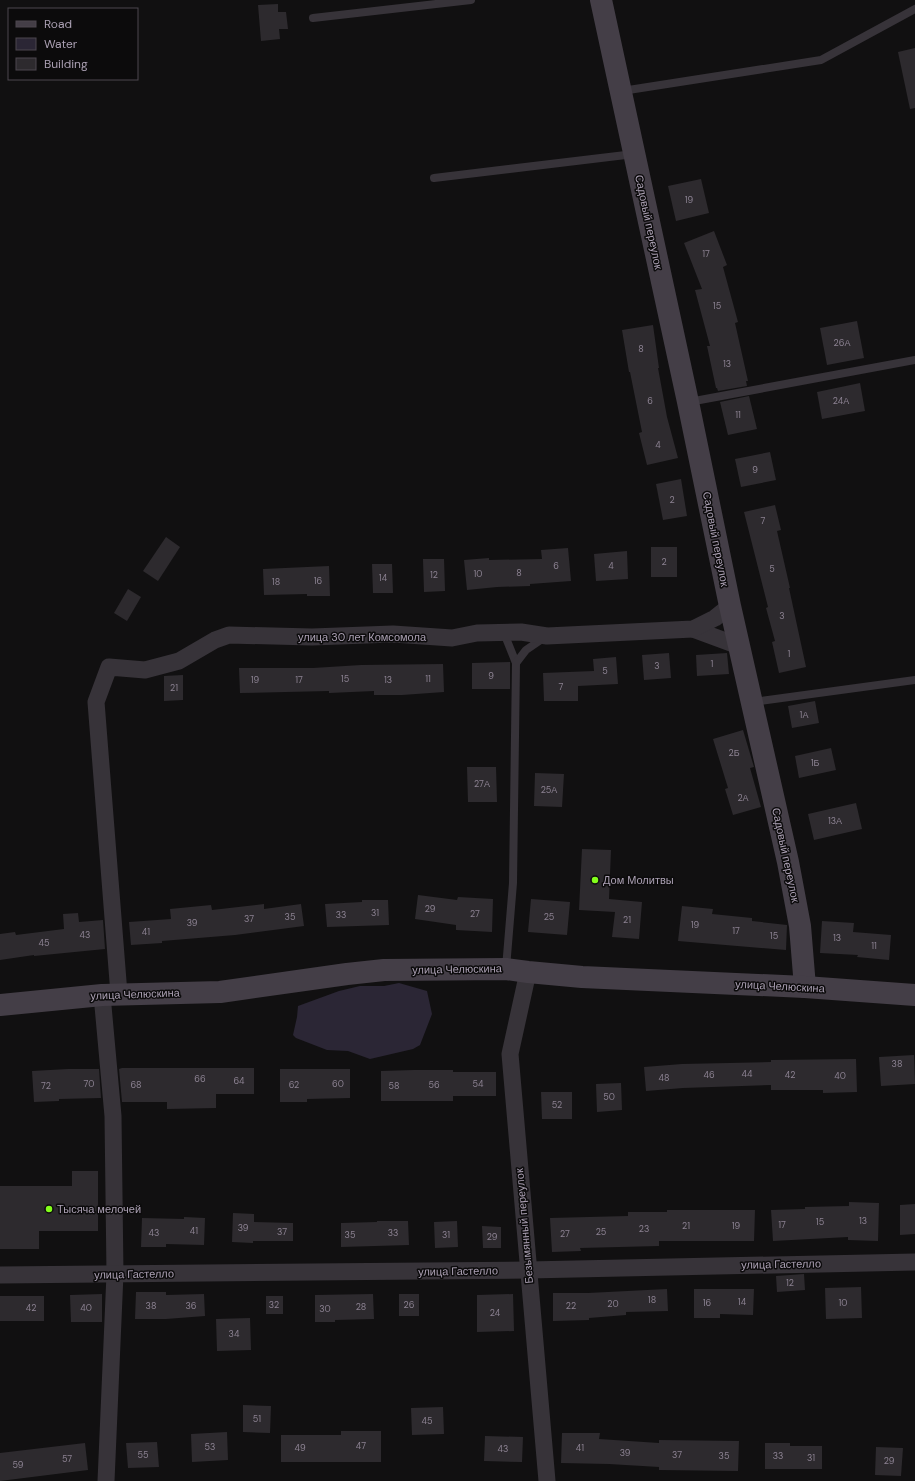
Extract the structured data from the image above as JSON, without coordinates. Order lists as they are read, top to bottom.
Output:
{
  "streets": {
    "street": [
      "Садовый переулок",
      "улица 30 лет Комсомола",
      "улица Челюскина",
      "Безымянный переулок",
      "улица Гастелло"
    ]
  },
  "crossings": [
    ["Садовый переулок", "улица 30 лет Комсомола"],
    ["Садовый переулок", "улица Челюскина"],
    ["улица 30 лет Комсомола", "улица Челюскина"],
    ["улица Челюскина", "Безымянный переулок"],
    ["Безымянный переулок", "улица Гастелло"]
  ],
  "places": ["Дом Молитвы", "Тысяча мелочей"],
  "house_numbers": [
    "19",
    "17",
    "15",
    "26А",
    "8",
    "13",
    "6",
    "24А",
    "11",
    "4",
    "9",
    "2",
    "7",
    "2",
    "6",
    "4",
    "5",
    "8",
    "10",
    "12",
    "14",
    "16",
    "18",
    "3",
    "1",
    "1",
    "3",
    "5",
    "9",
    "15",
    "11",
    "19",
    "17",
    "13",
    "7",
    "21",
    "1А",
    "2Б",
    "1Б",
    "27А",
    "25А",
    "2А",
    "13А",
    "29",
    "31",
    "27",
    "33",
    "35",
    "25",
    "37",
    "21",
    "39",
    "19",
    "17",
    "41",
    "43",
    "15",
    "13",
    "45",
    "11",
    "38",
    "44",
    "46",
    "42",
    "40",
    "48",
    "66",
    "64",
    "70",
    "60",
    "54",
    "68",
    "62",
    "56",
    "72",
    "58",
    "50",
    "52",
    "13",
    "15",
    "17",
    "21",
    "19",
    "39",
    "23",
    "41",
    "37",
    "25",
    "43",
    "33",
    "27",
    "35",
    "31",
    "29",
    "12",
    "18",
    "14",
    "16",
    "10",
    "20",
    "32",
    "26",
    "38",
    "36",
    "22",
    "28",
    "42",
    "40",
    "30",
    "24",
    "34",
    "51",
    "45",
    "47",
    "53",
    "49",
    "41",
    "43",
    "39",
    "55",
    "37",
    "35",
    "33",
    "31",
    "57",
    "29",
    "59"
  ],
  "legend": ["Road", "Water", "Building"]
}
